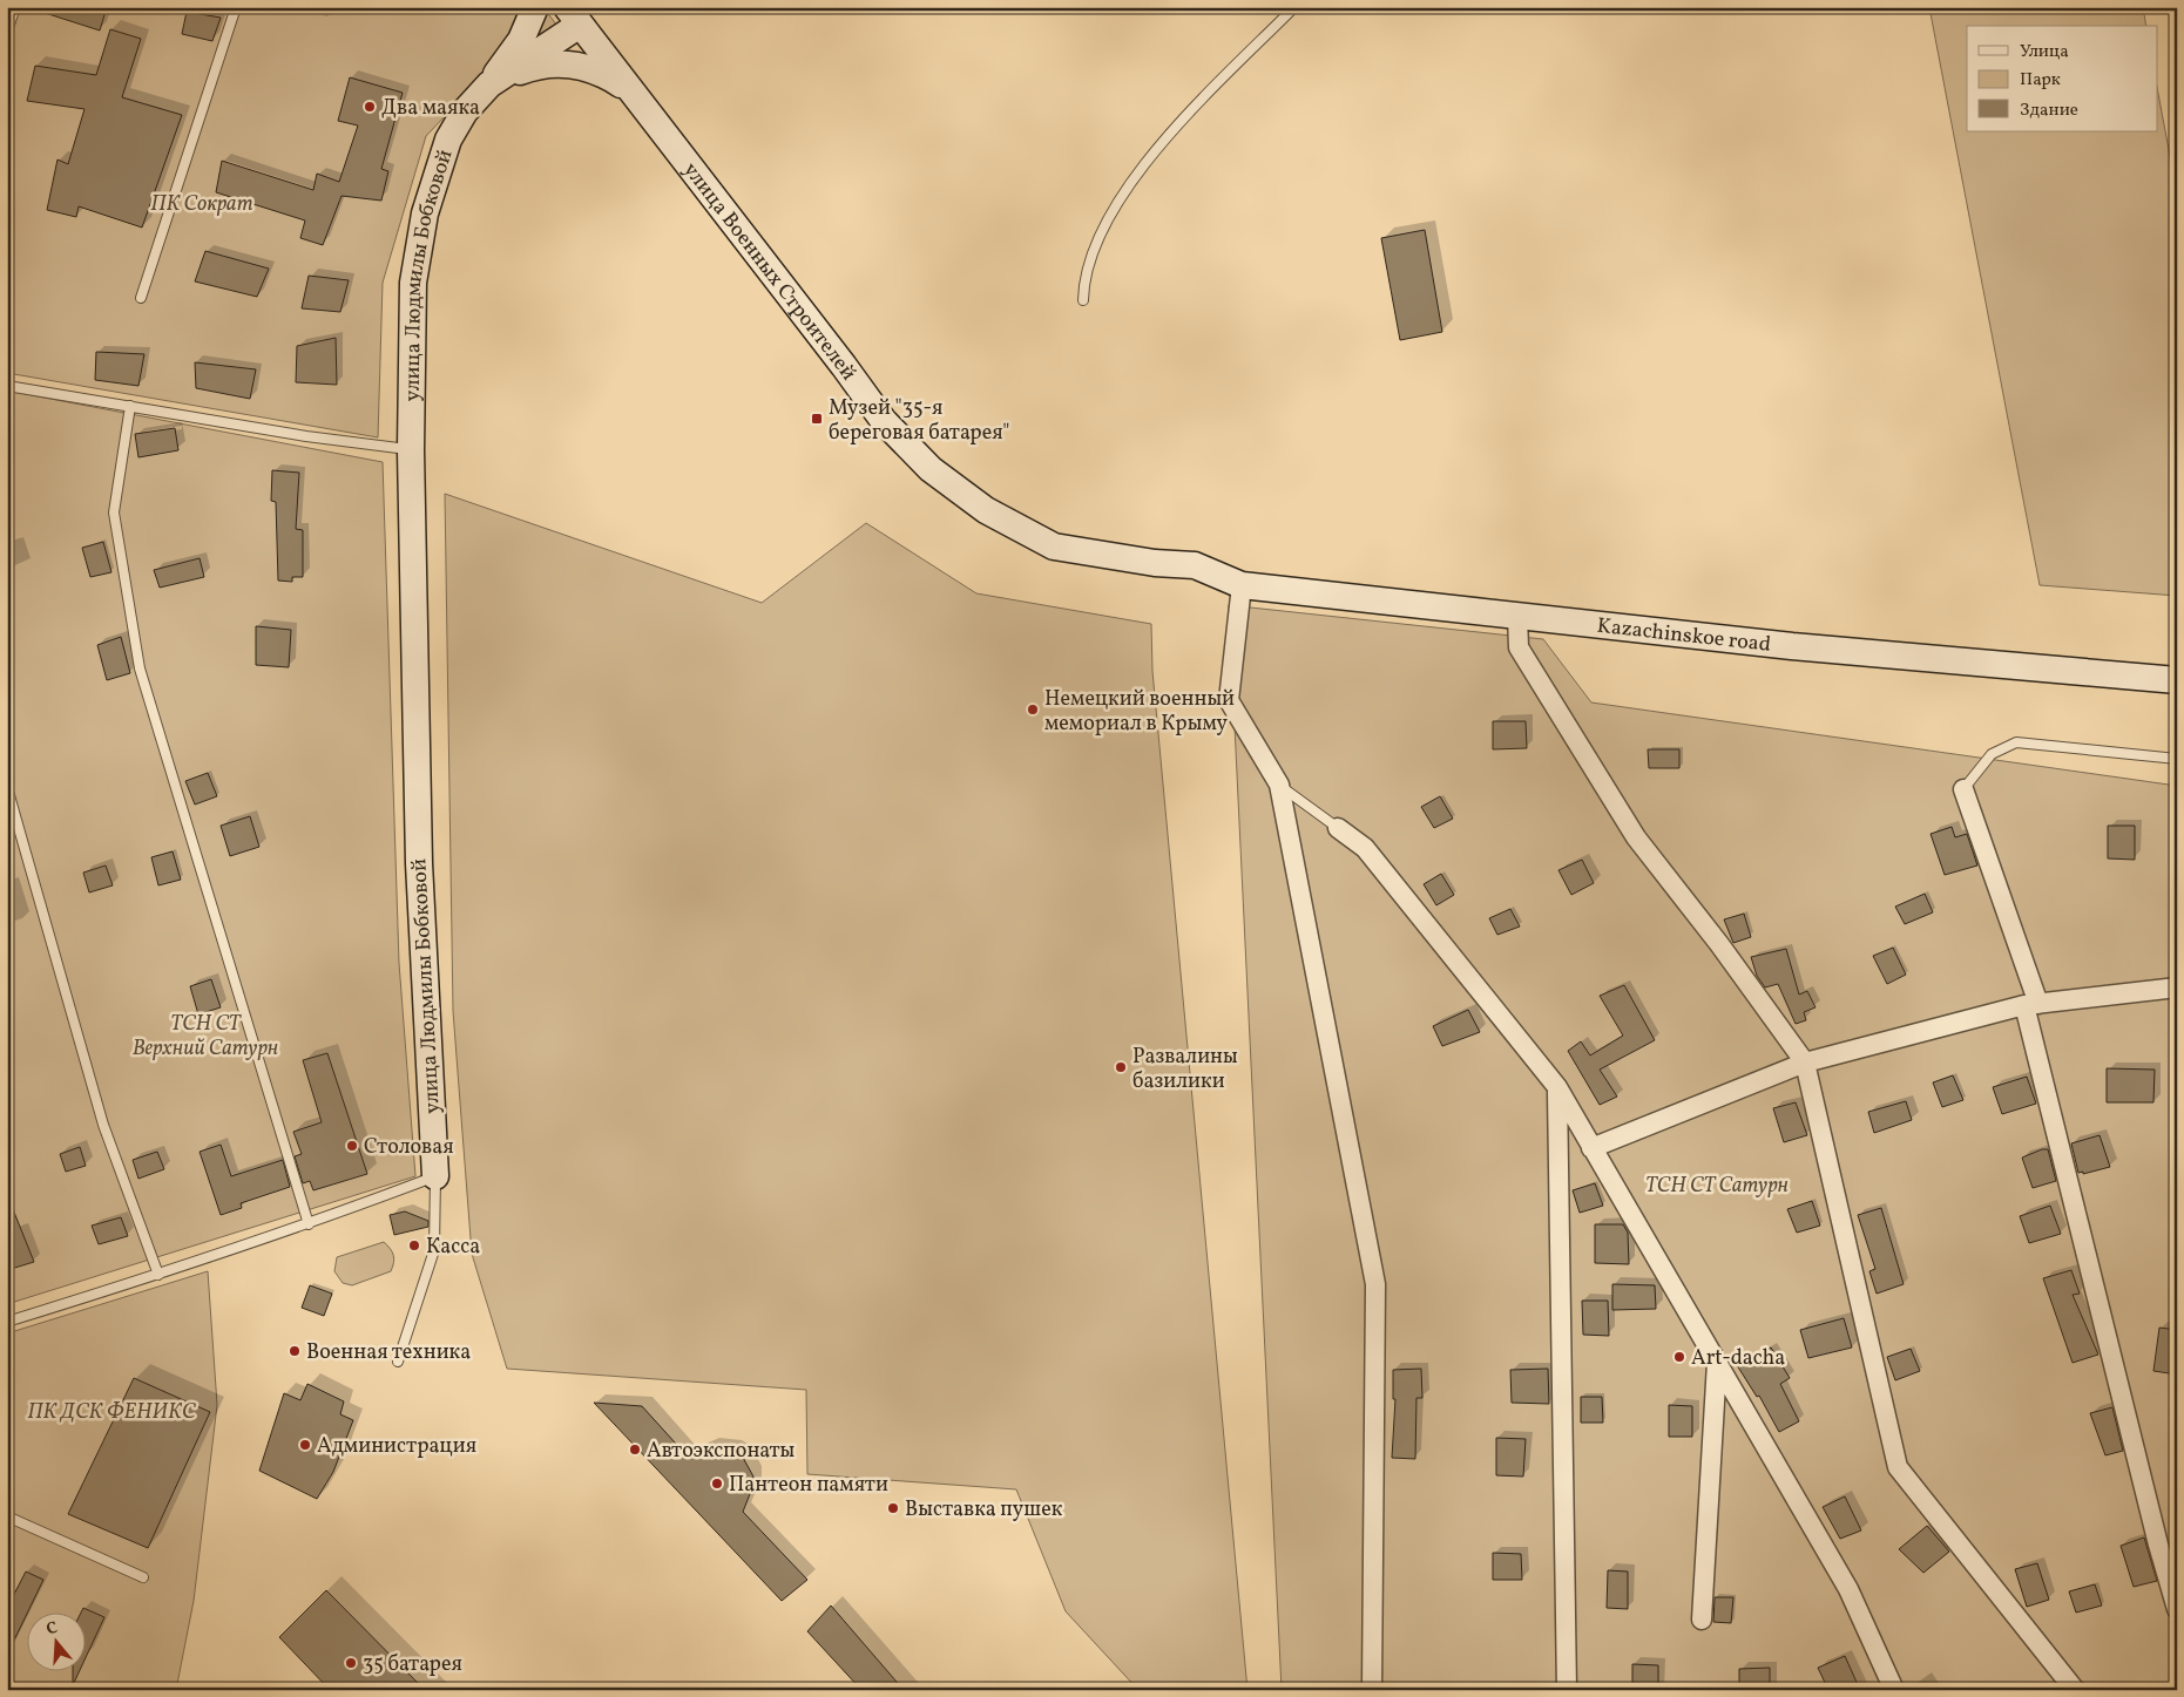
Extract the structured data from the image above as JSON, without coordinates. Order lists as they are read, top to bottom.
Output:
{
  "streets": {
    "main road": ["улица Военных Строителей", "улица Людмилы Бобковой", "Kazachinskoe road"]
  },
  "crossings": [
    ["улица Военных Строителей", "улица Людмилы Бобковой"],
    ["улица Военных Строителей", "Kazachinskoe road"]
  ],
  "parks": [
    "ПК Сократ",
    "ТСН СТ Верхний Сатурн",
    "ТСН СТ Сатурн",
    "ПК ДСК ФЕНИКС"
  ],
  "places": {
    "other": [
      "Два маяка",
      "Немецкий военный мемориал в Крыму",
      "Развалины базилики",
      "Столовая",
      "Касса",
      "Военная техника",
      "Art-dacha",
      "Администрация",
      "Автоэкспонаты",
      "Пантеон памяти",
      "Выставка пушек",
      "35 батарея"
    ],
    "transit": ["Музей \"35-я береговая батарея\""]
  },
  "legend": ["Улица", "Парк", "Здание"],
  "north": "top"
}
